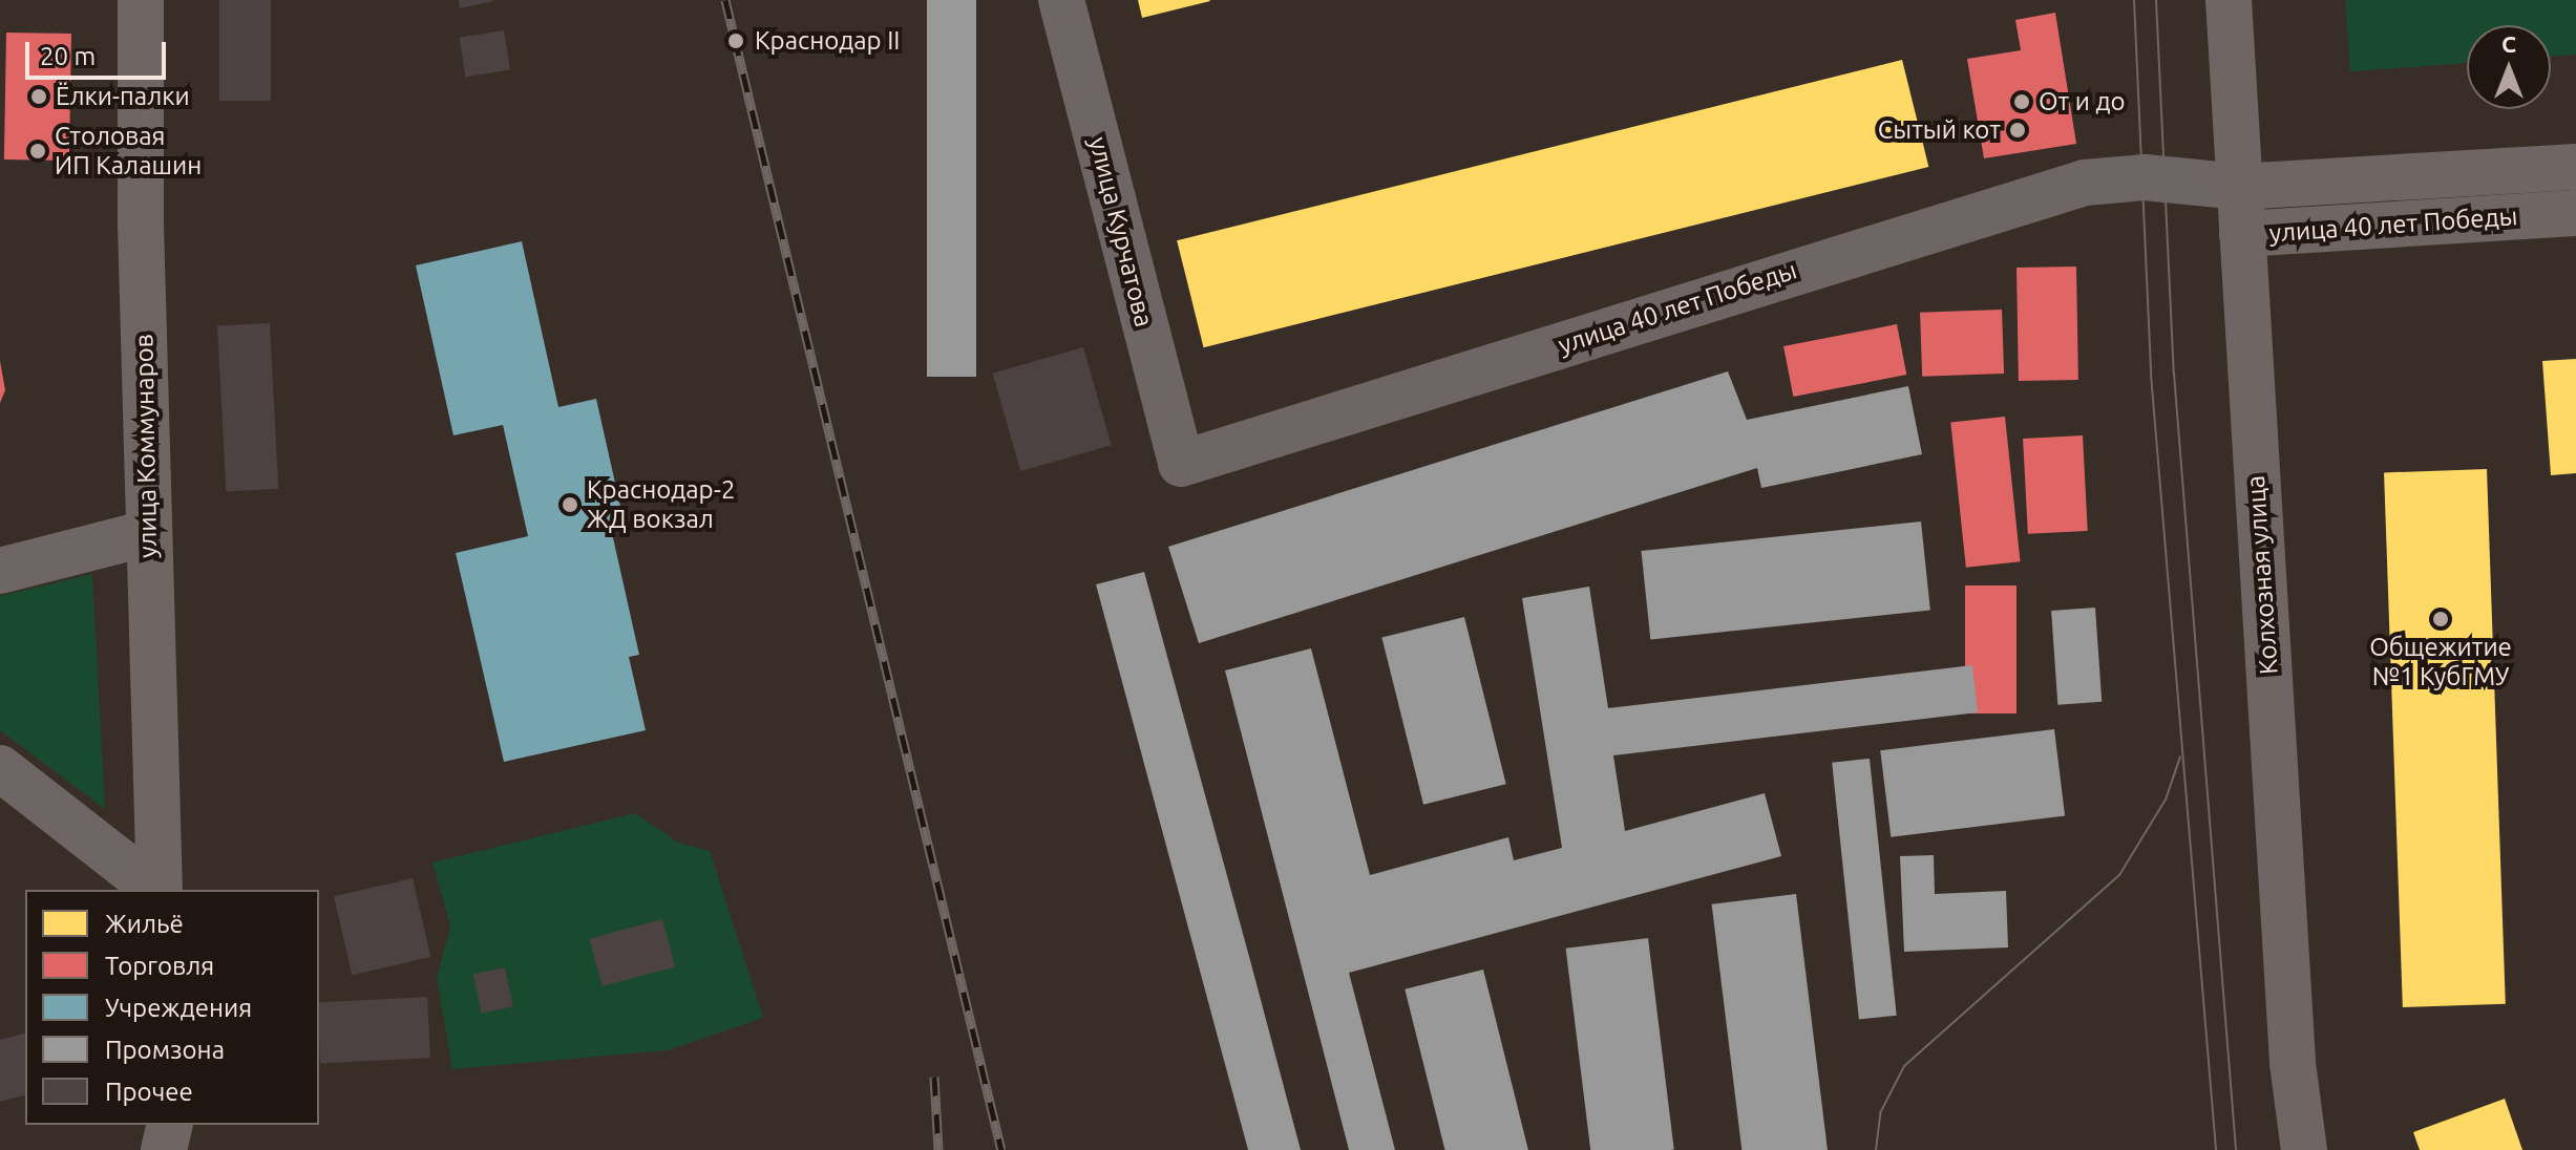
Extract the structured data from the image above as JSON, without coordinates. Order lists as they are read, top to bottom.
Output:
{
  "streets": {
    "main road": ["улица 40 лет Победы", "улица Коммунаров", "Колхозная улица"],
    "street": ["улица Курчатова"]
  },
  "crossings": [
    ["улица 40 лет Победы", "улица Курчатова"],
    ["улица 40 лет Победы", "Колхозная улица"]
  ],
  "places": [
    "Краснодар II",
    "Ёлки-палки",
    "От и до",
    "Сытый кот",
    "Столовая ИП Калашин",
    "Краснодар-2 ЖД вокзал",
    "Общежитие №1 КубГМУ"
  ],
  "legend": [
    "Жильё",
    "Торговля",
    "Учреждения",
    "Промзона",
    "Прочее"
  ],
  "scale_bar": "20 m",
  "north": "top"
}
